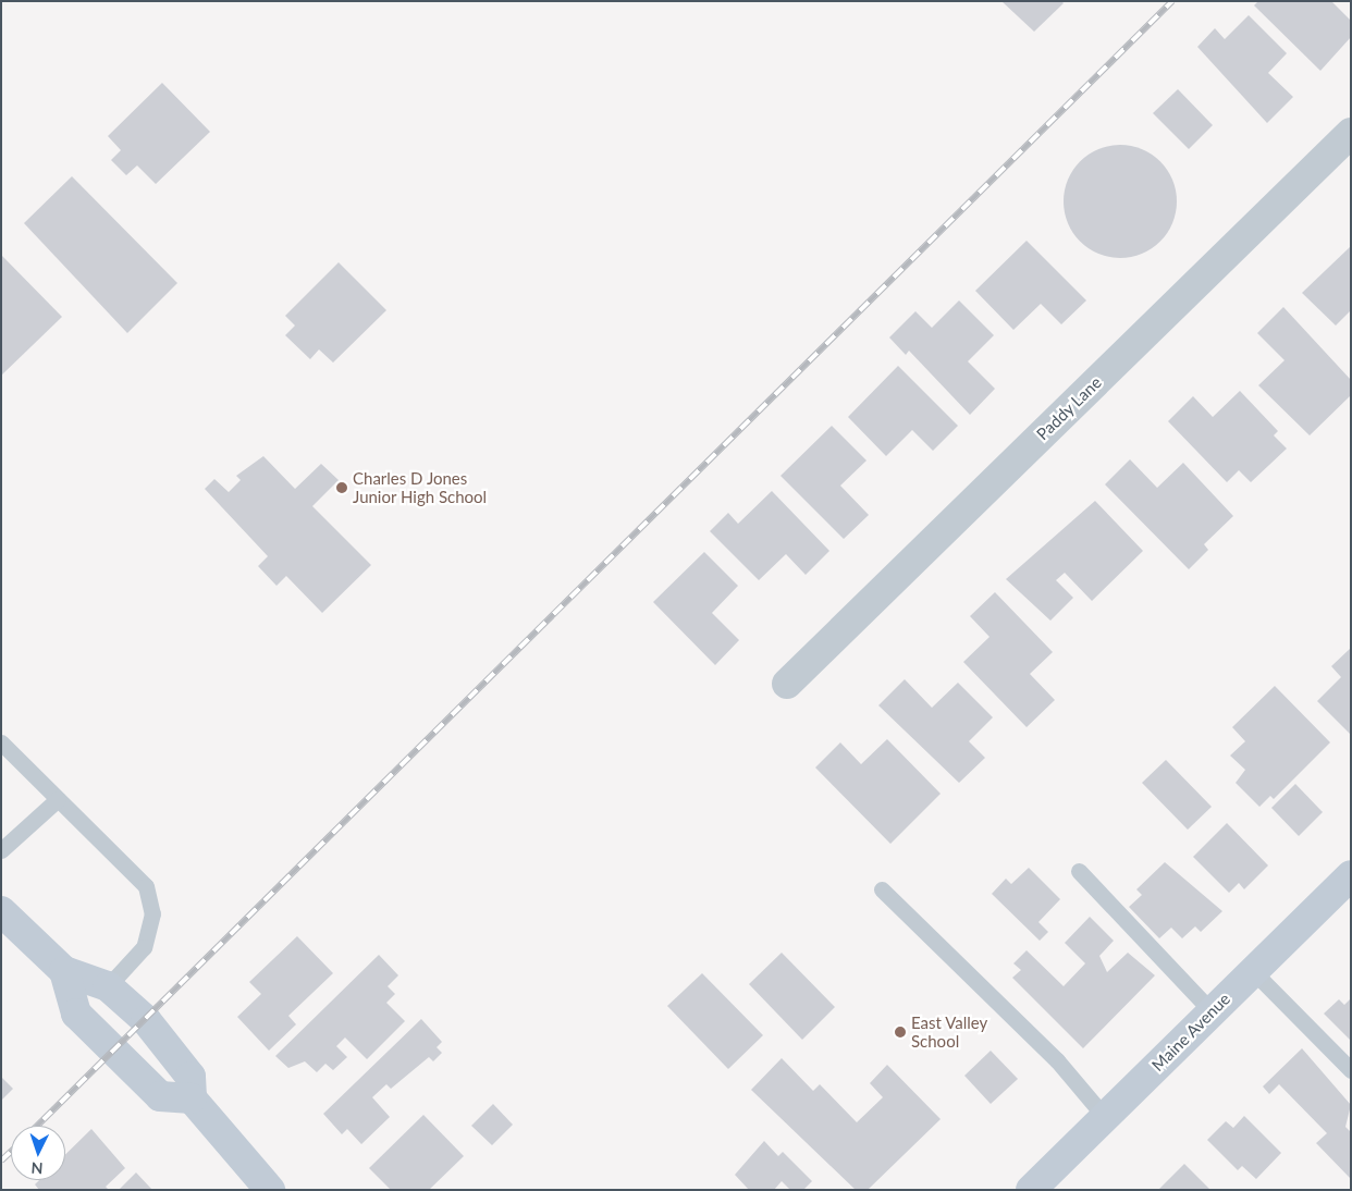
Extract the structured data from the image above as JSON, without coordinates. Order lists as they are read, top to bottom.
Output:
{
  "streets": {
    "main road": ["Maine Avenue"],
    "street": ["Paddy Lane"]
  },
  "places": ["Charles D Jones Junior High School", "East Valley School"],
  "north": "bottom"
}
